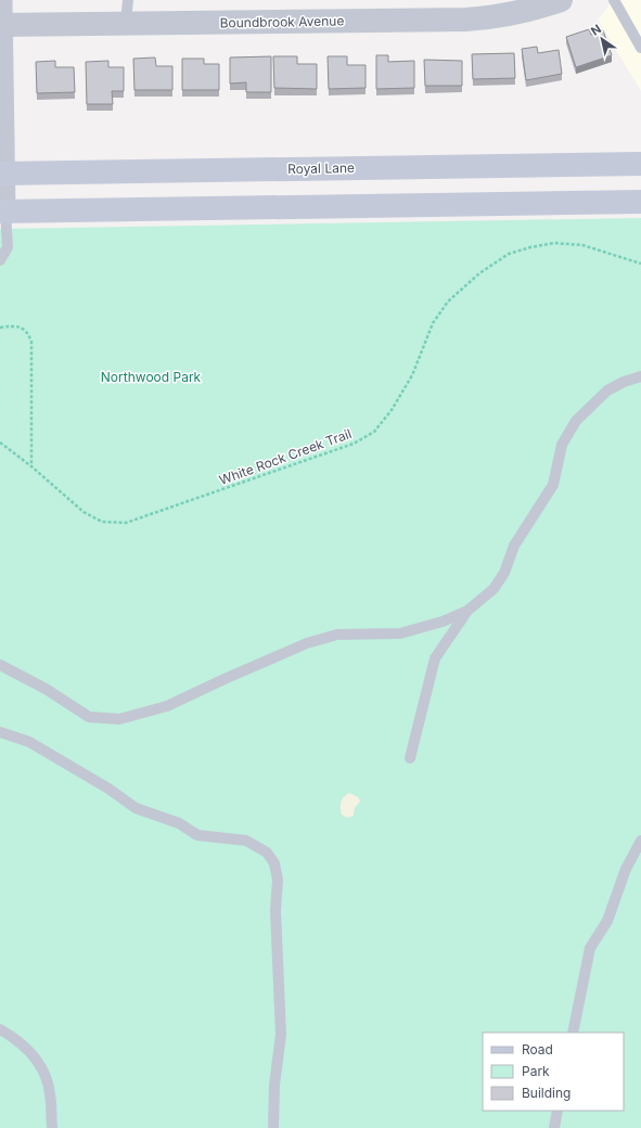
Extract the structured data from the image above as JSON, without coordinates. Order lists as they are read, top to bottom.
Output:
{
  "streets": {
    "main road": ["Royal Lane"],
    "street": ["Boundbrook Avenue"],
    "path": ["White Rock Creek Trail"]
  },
  "parks": ["Northwood Park"],
  "legend": ["Road", "Park", "Building"],
  "north": "top left"
}
